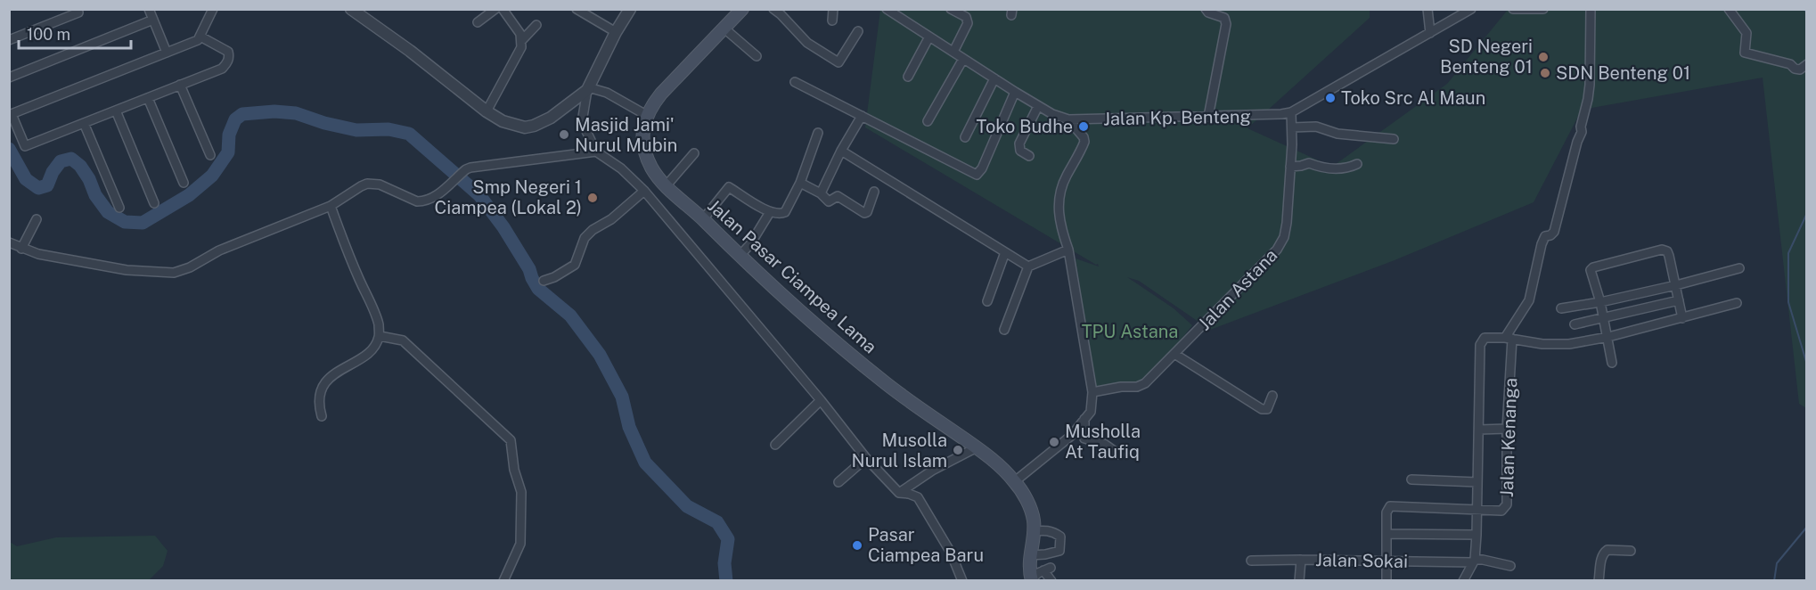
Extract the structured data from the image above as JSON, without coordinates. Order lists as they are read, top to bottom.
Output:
{
  "streets": {
    "main road": ["Jalan Pasar Ciampea Lama"],
    "street": [
      "Jalan Kp. Benteng",
      "Jalan Astana",
      "Jalan Kenanga",
      "Jalan Sokai"
    ]
  },
  "crossings": [
    ["Jalan Kp. Benteng", "Jalan Astana"]
  ],
  "parks": ["TPU Astana"],
  "places": [
    "SD Negeri Benteng 01",
    "SDN Benteng 01",
    "Toko Src Al Maun",
    "Toko Budhe",
    "Masjid Jami' Nurul Mubin",
    "Smp Negeri 1 Ciampea (Lokal 2)",
    "Musholla At Taufiq",
    "Musolla Nurul Islam",
    "Pasar Ciampea Baru"
  ],
  "scale_bar": "100 m"
}
